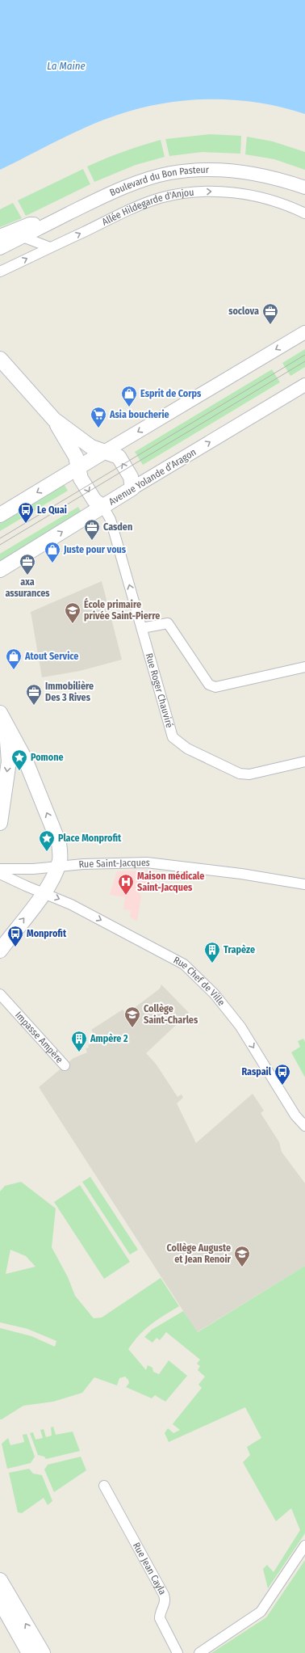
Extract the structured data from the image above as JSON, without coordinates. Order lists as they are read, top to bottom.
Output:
{
  "streets": {
    "main road": ["Avenue Yolande d’Aragon"],
    "street": [
      "Boulevard du Bon Pasteur",
      "Allée Hildegarde d'Anjou",
      "Rue Roger Chauviré",
      "Rue Saint-Jacques",
      "Rue Chef de Ville",
      "Impasse Ampère",
      "Rue Jean Cayla"
    ]
  },
  "crossings": [
    ["Avenue Yolande d’Aragon", "Rue Roger Chauviré"]
  ],
  "one_way": ["Allée Hildegarde d'Anjou", "Rue Chef de Ville"],
  "water": ["La Maine"],
  "places": {
    "office": [
      "soclova",
      "Casden",
      "axa assurances",
      "Immobilière Des 3 Rives"
    ],
    "shop": ["Esprit de Corps", "Juste pour vous", "Atout Service"],
    "supermarket": ["Asia boucherie"],
    "bus stop": ["Le Quai", "Monprofit", "Raspail"],
    "school or university": ["École primaire privée Saint-Pierre", "Collège Saint-Charles", "Collège Auguste et Jean Renoir"],
    "place": ["Pomone", "Place Monprofit"],
    "hospital": ["Maison médicale Saint-Jacques"],
    "building": ["Trapèze", "Ampère 2"]
  }
}
